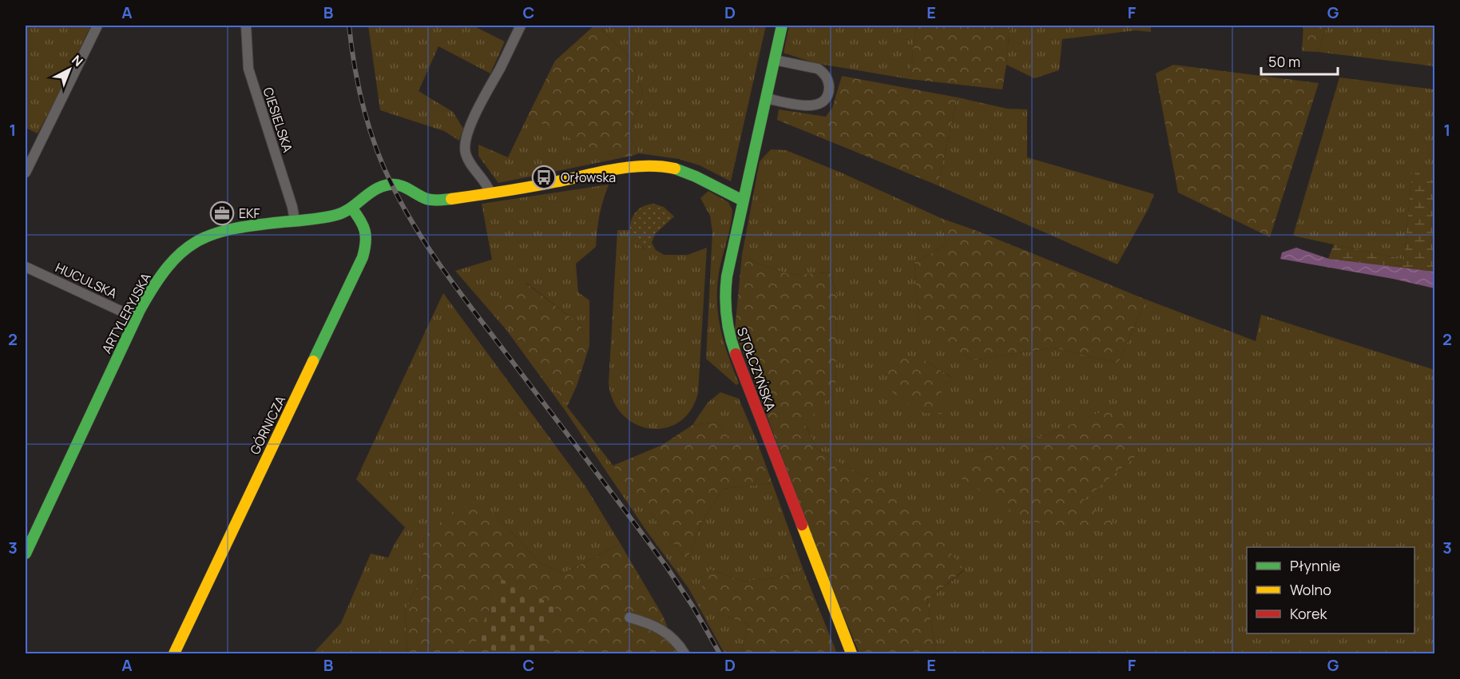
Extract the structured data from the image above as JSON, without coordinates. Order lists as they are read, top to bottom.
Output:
{
  "streets": {
    "street": [
      "CIESIELSKA",
      "HUCULSKA",
      "ARTYLERYJSKA",
      "STOŁCZYŃSKA",
      "GÓRNICZA"
    ]
  },
  "crossings": [
    ["CIESIELSKA", "ARTYLERYJSKA"],
    ["HUCULSKA", "ARTYLERYJSKA"],
    ["ARTYLERYJSKA", "GÓRNICZA"]
  ],
  "places": {
    "bus stop": ["Orłowska"],
    "office": ["EKF"]
  },
  "legend": ["Płynnie", "Wolno", "Korek"],
  "scale_bar": "50 m",
  "north": "top right",
  "grid": {
    "columns": [
      "A",
      "B",
      "C",
      "D",
      "E",
      "F",
      "G"
    ],
    "rows": ["1", "2", "3"]
  }
}
